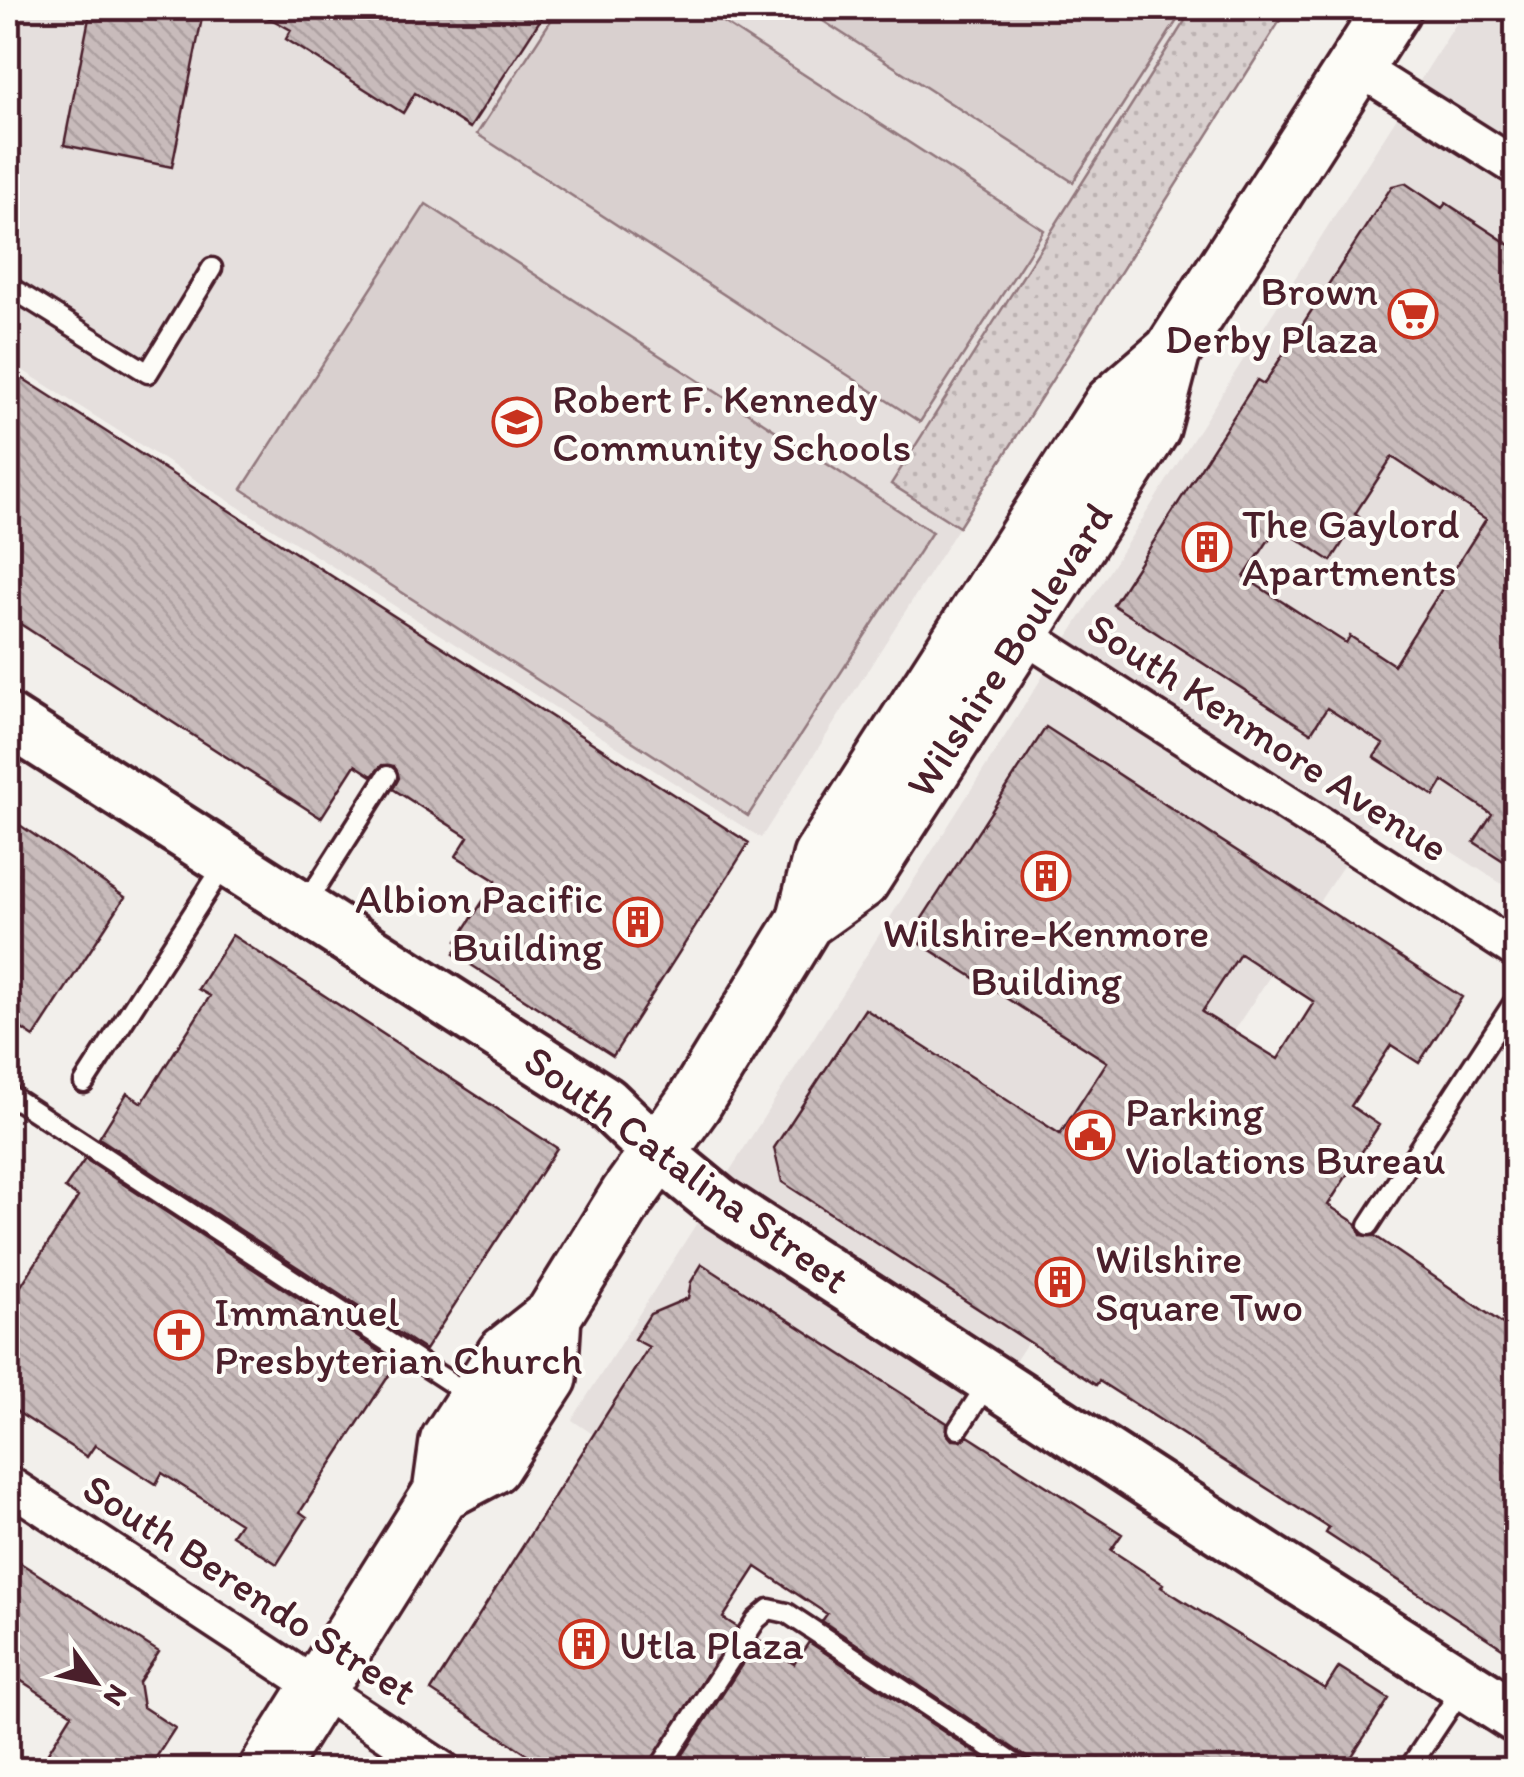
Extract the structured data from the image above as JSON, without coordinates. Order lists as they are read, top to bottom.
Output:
{
  "streets": {
    "main road": ["Wilshire Boulevard"],
    "street": ["South Kenmore Avenue", "South Catalina Street", "South Berendo Street"]
  },
  "crossings": [
    ["Wilshire Boulevard", "South Kenmore Avenue"],
    ["Wilshire Boulevard", "South Catalina Street"],
    ["Wilshire Boulevard", "South Berendo Street"]
  ],
  "places": {
    "supermarket": ["Brown Derby Plaza"],
    "school or university": ["Robert F. Kennedy Community Schools"],
    "building": [
      "The Gaylord Apartments",
      "Wilshire-Kenmore Building",
      "Albion Pacific Building",
      "Wilshire Square Two",
      "Utla Plaza"
    ],
    "public building": ["Parking Violations Bureau"],
    "church": ["Immanuel Presbyterian Church"]
  },
  "north": "bottom right"
}
